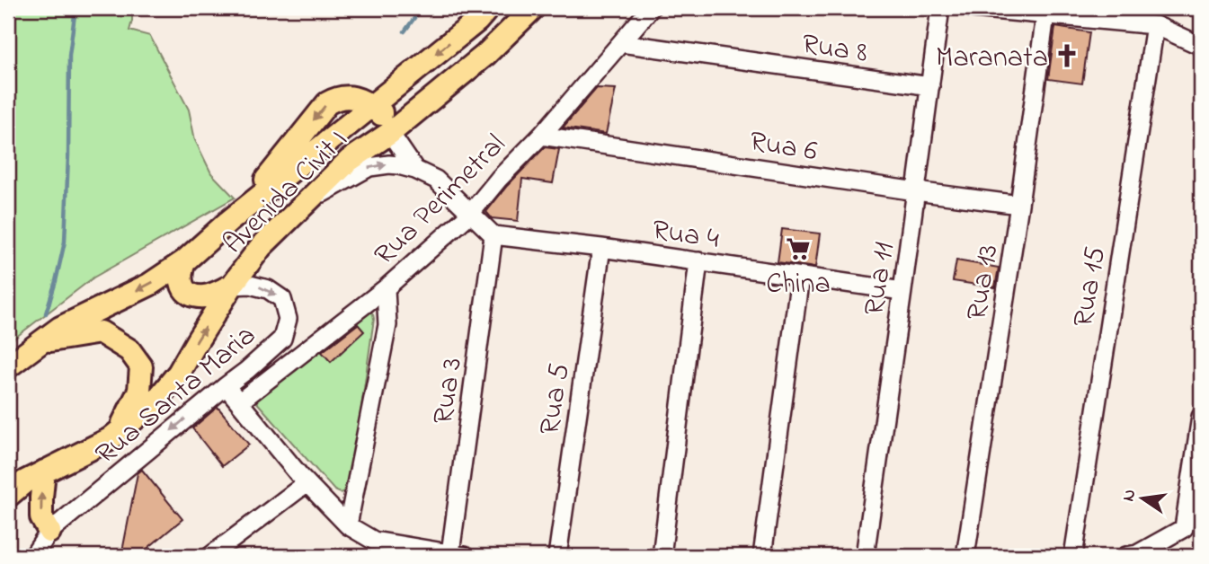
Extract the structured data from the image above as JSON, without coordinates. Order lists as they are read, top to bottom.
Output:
{
  "streets": {
    "main road": ["Avenida Civit I"],
    "street": [
      "Rua 8",
      "Rua 6",
      "Rua Perimetral",
      "Rua 4",
      "Rua 11",
      "Rua 13",
      "Rua 15",
      "Rua 3",
      "Rua Santa Maria",
      "Rua 5"
    ]
  },
  "crossings": [
    ["Rua 8", "Rua Perimetral"],
    ["Rua 8", "Rua 11"],
    ["Rua 6", "Rua Perimetral"],
    ["Rua 6", "Rua 11"],
    ["Rua 6", "Rua 13"],
    ["Avenida Civit I", "Rua Santa Maria"],
    ["Rua 4", "Rua 11"],
    ["Rua 4", "Rua 3"],
    ["Rua 4", "Rua 5"]
  ],
  "places": {
    "church": ["Maranata"],
    "supermarket": ["China"]
  },
  "north": "left"
}
